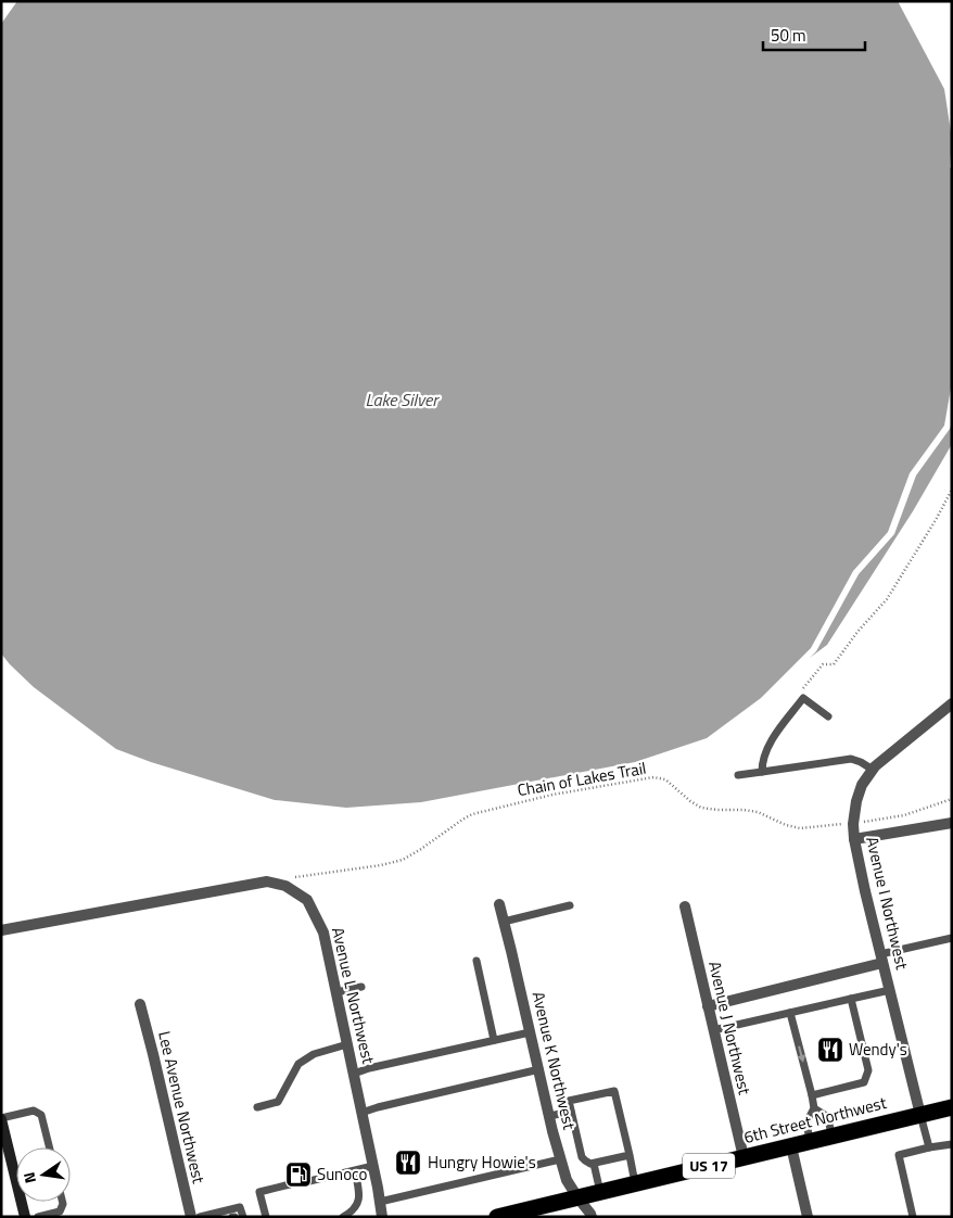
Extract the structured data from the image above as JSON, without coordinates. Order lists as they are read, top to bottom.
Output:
{
  "streets": {
    "highway": ["6th Street Northwest", "US 17"],
    "street": [
      "Avenue I Northwest",
      "Avenue L Northwest",
      "Avenue J Northwest",
      "Avenue K Northwest",
      "Lee Avenue Northwest"
    ],
    "path": ["Chain of Lakes Trail"]
  },
  "crossings": [
    ["Chain of Lakes Trail", "Avenue I Northwest"],
    ["Chain of Lakes Trail", "Avenue L Northwest"],
    ["Avenue I Northwest", "6th Street Northwest"],
    ["Avenue J Northwest", "6th Street Northwest"],
    ["Avenue K Northwest", "6th Street Northwest"]
  ],
  "water": ["Lake Silver"],
  "places": {
    "restaurant": ["Wendy's", "Hungry Howie's"],
    "fuel station": ["Sunoco"]
  },
  "scale_bar": "50 m",
  "north": "left"
}
